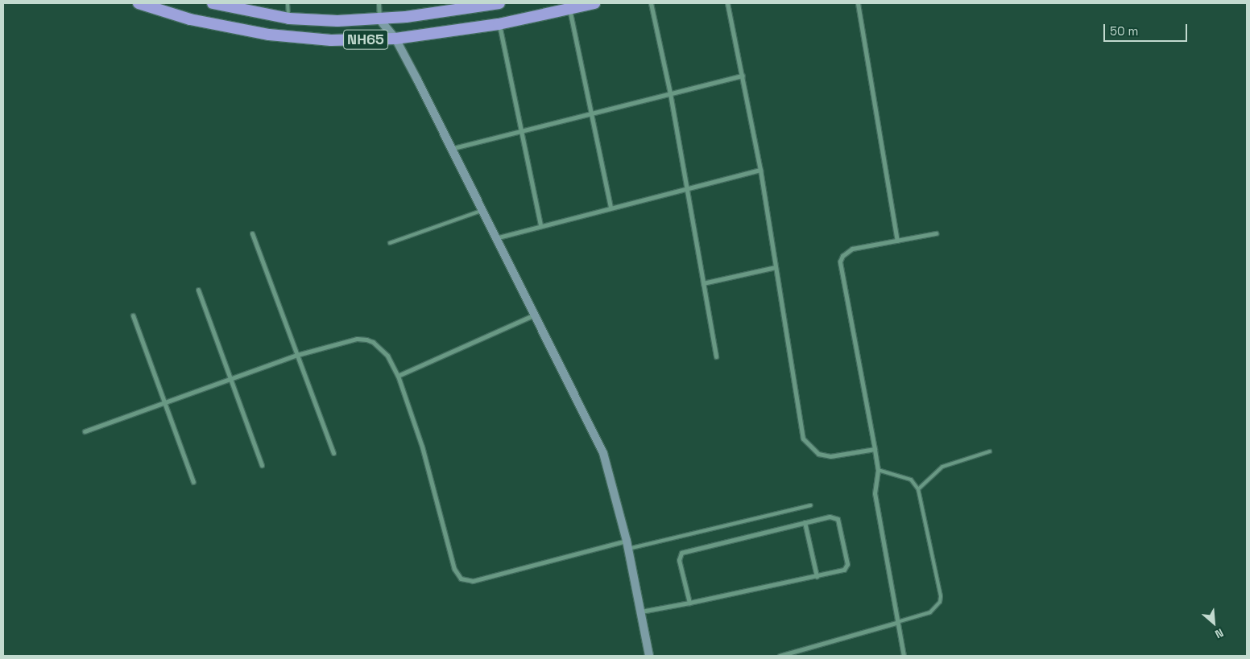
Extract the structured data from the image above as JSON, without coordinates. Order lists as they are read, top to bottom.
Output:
{
  "streets": {
    "highway": ["NH65"]
  },
  "scale_bar": "50 m",
  "north": "bottom right"
}
